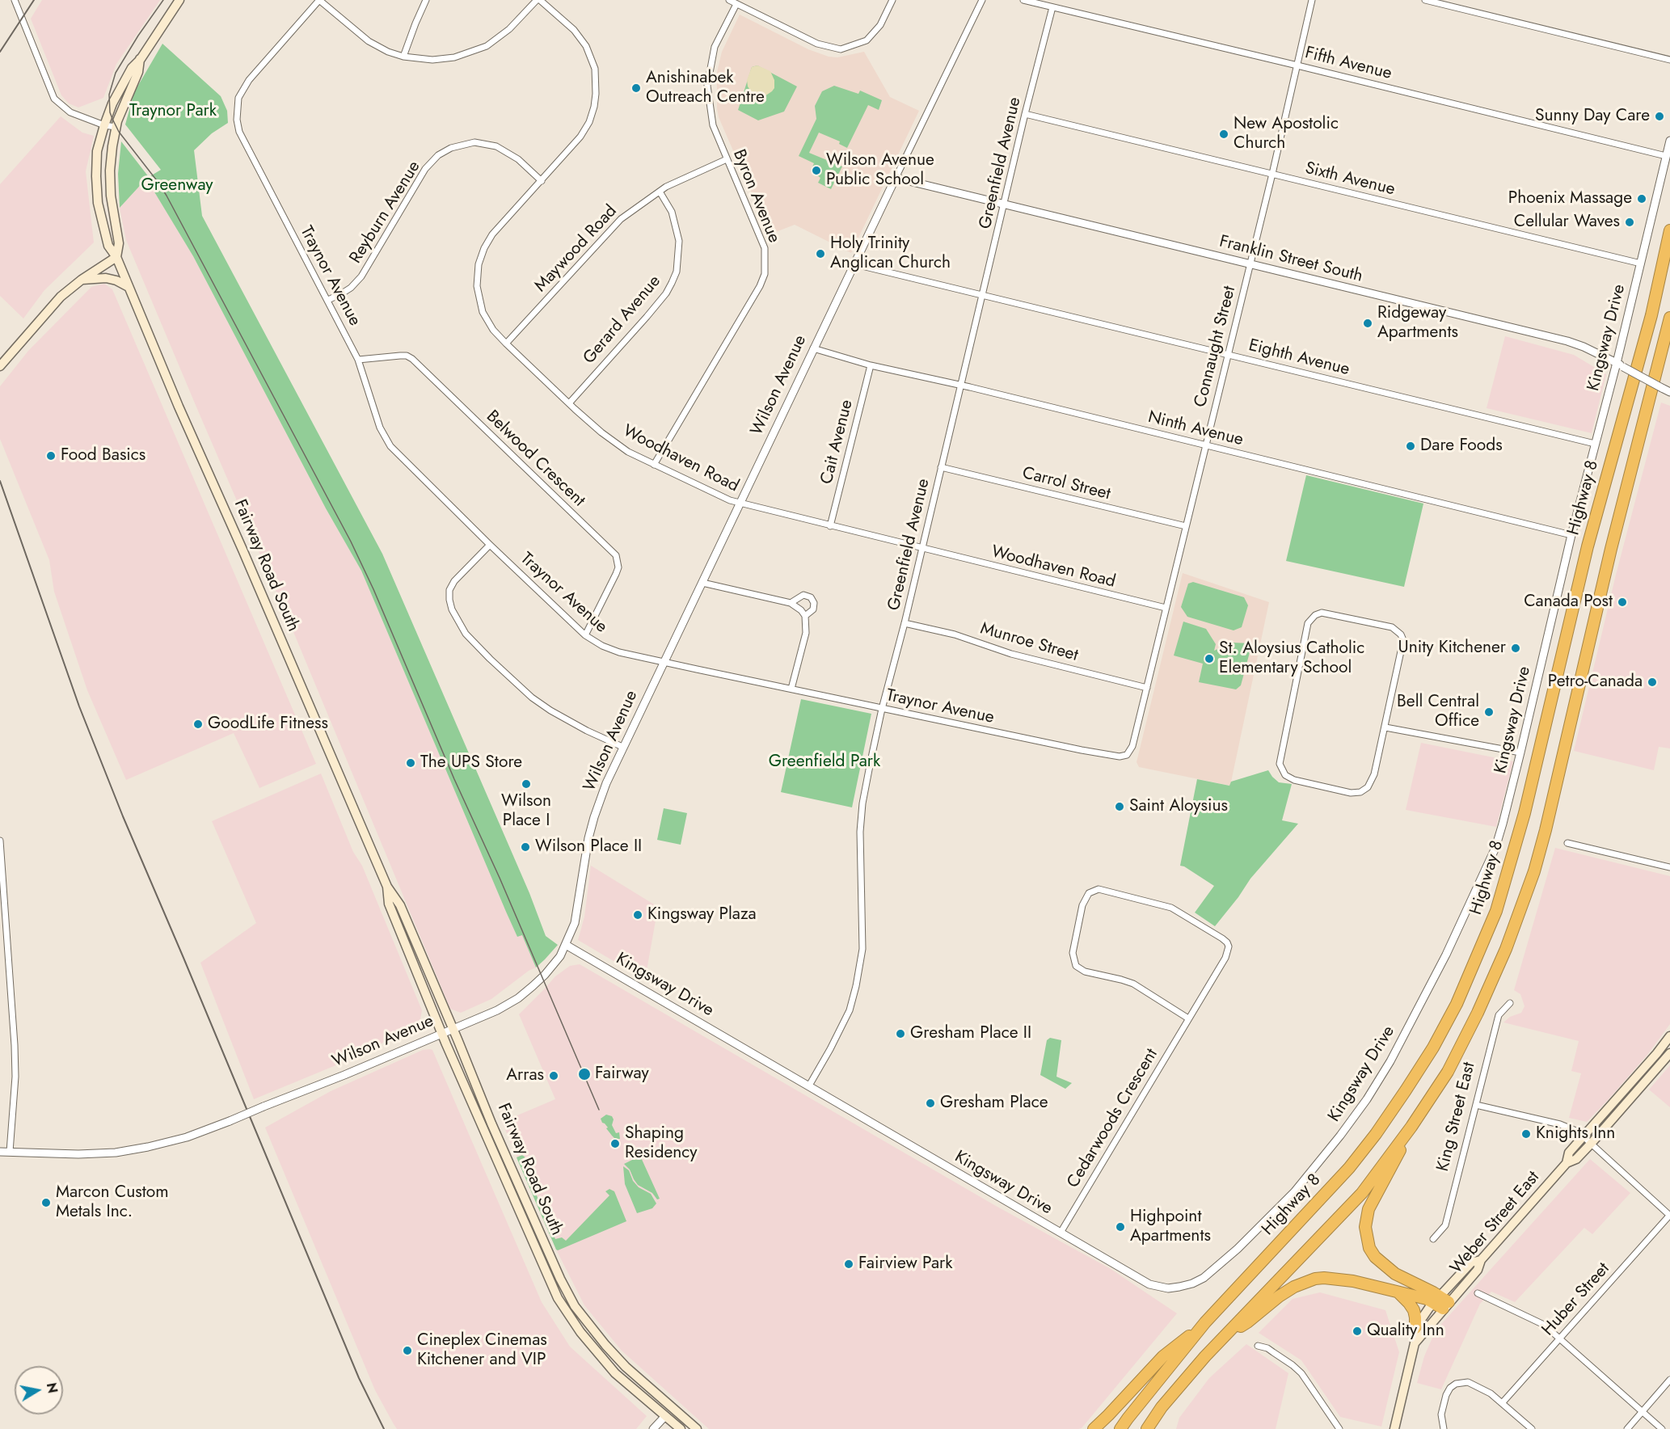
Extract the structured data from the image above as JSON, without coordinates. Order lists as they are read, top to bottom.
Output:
{
  "streets": {
    "highway": ["Highway 8"],
    "main road": ["Fairway Road South", "Weber Street East"],
    "street": [
      "Fifth Avenue",
      "Greenfield Avenue",
      "Sixth Avenue",
      "Byron Avenue",
      "Reyburn Avenue",
      "Maywood Road",
      "Franklin Street South",
      "Traynor Avenue",
      "Gerard Avenue",
      "Kingsway Drive",
      "Connaught Street",
      "Eighth Avenue",
      "Wilson Avenue",
      "Ninth Avenue",
      "Cait Avenue",
      "Belwood Crescent",
      "Woodhaven Road",
      "Carrol Street",
      "Munroe Street",
      "King Street East",
      "Cedarwoods Crescent",
      "Huber Street"
    ]
  },
  "crossings": [
    ["Fifth Avenue", "Greenfield Avenue"],
    ["Fifth Avenue", "Kingsway Drive"],
    ["Fifth Avenue", "Connaught Street"],
    ["Greenfield Avenue", "Sixth Avenue"],
    ["Greenfield Avenue", "Franklin Street South"],
    ["Greenfield Avenue", "Traynor Avenue"],
    ["Greenfield Avenue", "Kingsway Drive"],
    ["Greenfield Avenue", "Eighth Avenue"],
    ["Greenfield Avenue", "Ninth Avenue"],
    ["Greenfield Avenue", "Woodhaven Road"],
    ["Greenfield Avenue", "Carrol Street"],
    ["Greenfield Avenue", "Munroe Street"],
    ["Sixth Avenue", "Kingsway Drive"],
    ["Sixth Avenue", "Connaught Street"],
    ["Byron Avenue", "Maywood Road"],
    ["Byron Avenue", "Woodhaven Road"],
    ["Reyburn Avenue", "Traynor Avenue"],
    ["Reyburn Avenue", "Woodhaven Road"],
    ["Maywood Road", "Gerard Avenue"],
    ["Maywood Road", "Woodhaven Road"],
    ["Franklin Street South", "Kingsway Drive"],
    ["Franklin Street South", "Connaught Street"],
    ["Franklin Street South", "Wilson Avenue"],
    ["Traynor Avenue", "Connaught Street"],
    ["Traynor Avenue", "Wilson Avenue"],
    ["Traynor Avenue", "Belwood Crescent"],
    ["Gerard Avenue", "Woodhaven Road"],
    ["Kingsway Drive", "Eighth Avenue"],
    ["Kingsway Drive", "Wilson Avenue"],
    ["Kingsway Drive", "Ninth Avenue"],
    ["Kingsway Drive", "Cedarwoods Crescent"],
    ["Connaught Street", "Eighth Avenue"],
    ["Connaught Street", "Ninth Avenue"],
    ["Connaught Street", "Woodhaven Road"],
    ["Connaught Street", "Carrol Street"],
    ["Connaught Street", "Munroe Street"],
    ["Eighth Avenue", "Wilson Avenue"],
    ["Wilson Avenue", "Ninth Avenue"],
    ["Wilson Avenue", "Woodhaven Road"],
    ["Wilson Avenue", "Fairway Road South"],
    ["Ninth Avenue", "Cait Avenue"],
    ["Cait Avenue", "Woodhaven Road"]
  ],
  "parks": ["Traynor Park", "Greenway", "Greenfield Park"],
  "places": [
    "Anishinabek Outreach Centre",
    "Sunny Day Care",
    "New Apostolic Church",
    "Wilson Avenue Public School",
    "Phoenix Massage",
    "Cellular Waves",
    "Holy Trinity Anglican Church",
    "Ridgeway Apartments",
    "Dare Foods",
    "Food Basics",
    "Canada Post",
    "Unity Kitchener",
    "St. Aloysius Catholic Elementary School",
    "Petro-Canada",
    "Bell Central Office",
    "GoodLife Fitness",
    "The UPS Store",
    "Wilson Place I",
    "Saint Aloysius",
    "Wilson Place II",
    "Kingsway Plaza",
    "Gresham Place II",
    "Fairway",
    "Arras",
    "Gresham Place",
    "Knights Inn",
    "Shaping Residency",
    "Marcon Custom Metals Inc.",
    "Highpoint Apartments",
    "Fairview Park",
    "Quality Inn",
    "Cineplex Cinemas Kitchener and VIP"
  ],
  "north": "right"
}
